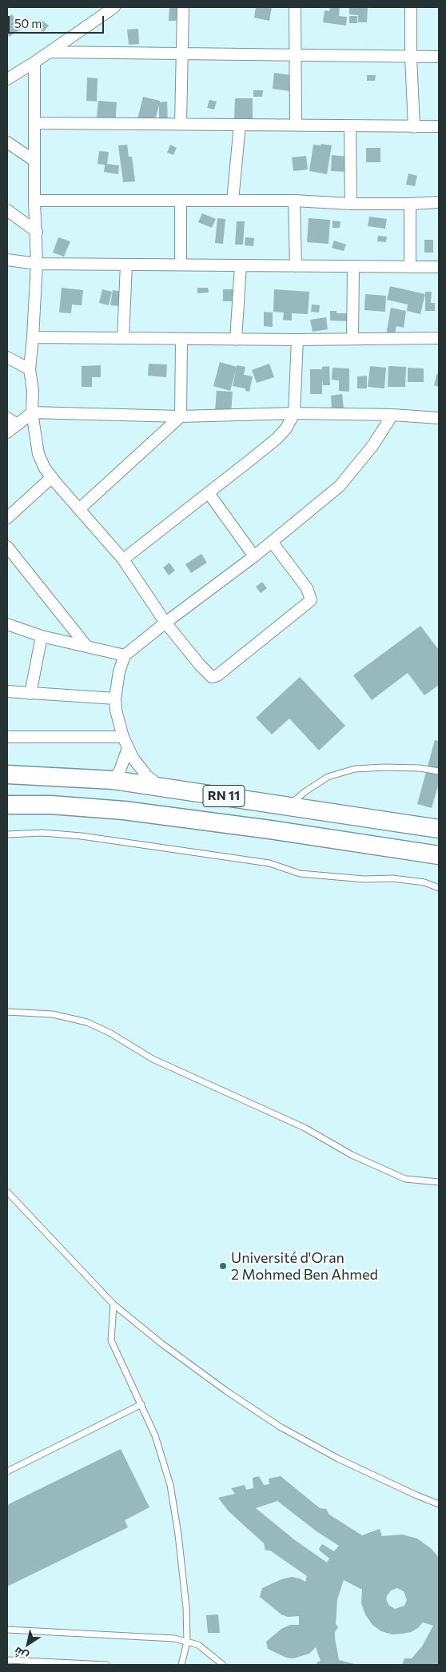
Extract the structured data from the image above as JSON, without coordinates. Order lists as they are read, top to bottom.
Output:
{
  "streets": {
    "highway": ["RN 11"]
  },
  "places": ["Université d'Oran 2 Mohmed Ben Ahmed"],
  "scale_bar": "50 m",
  "north": "bottom left"
}
